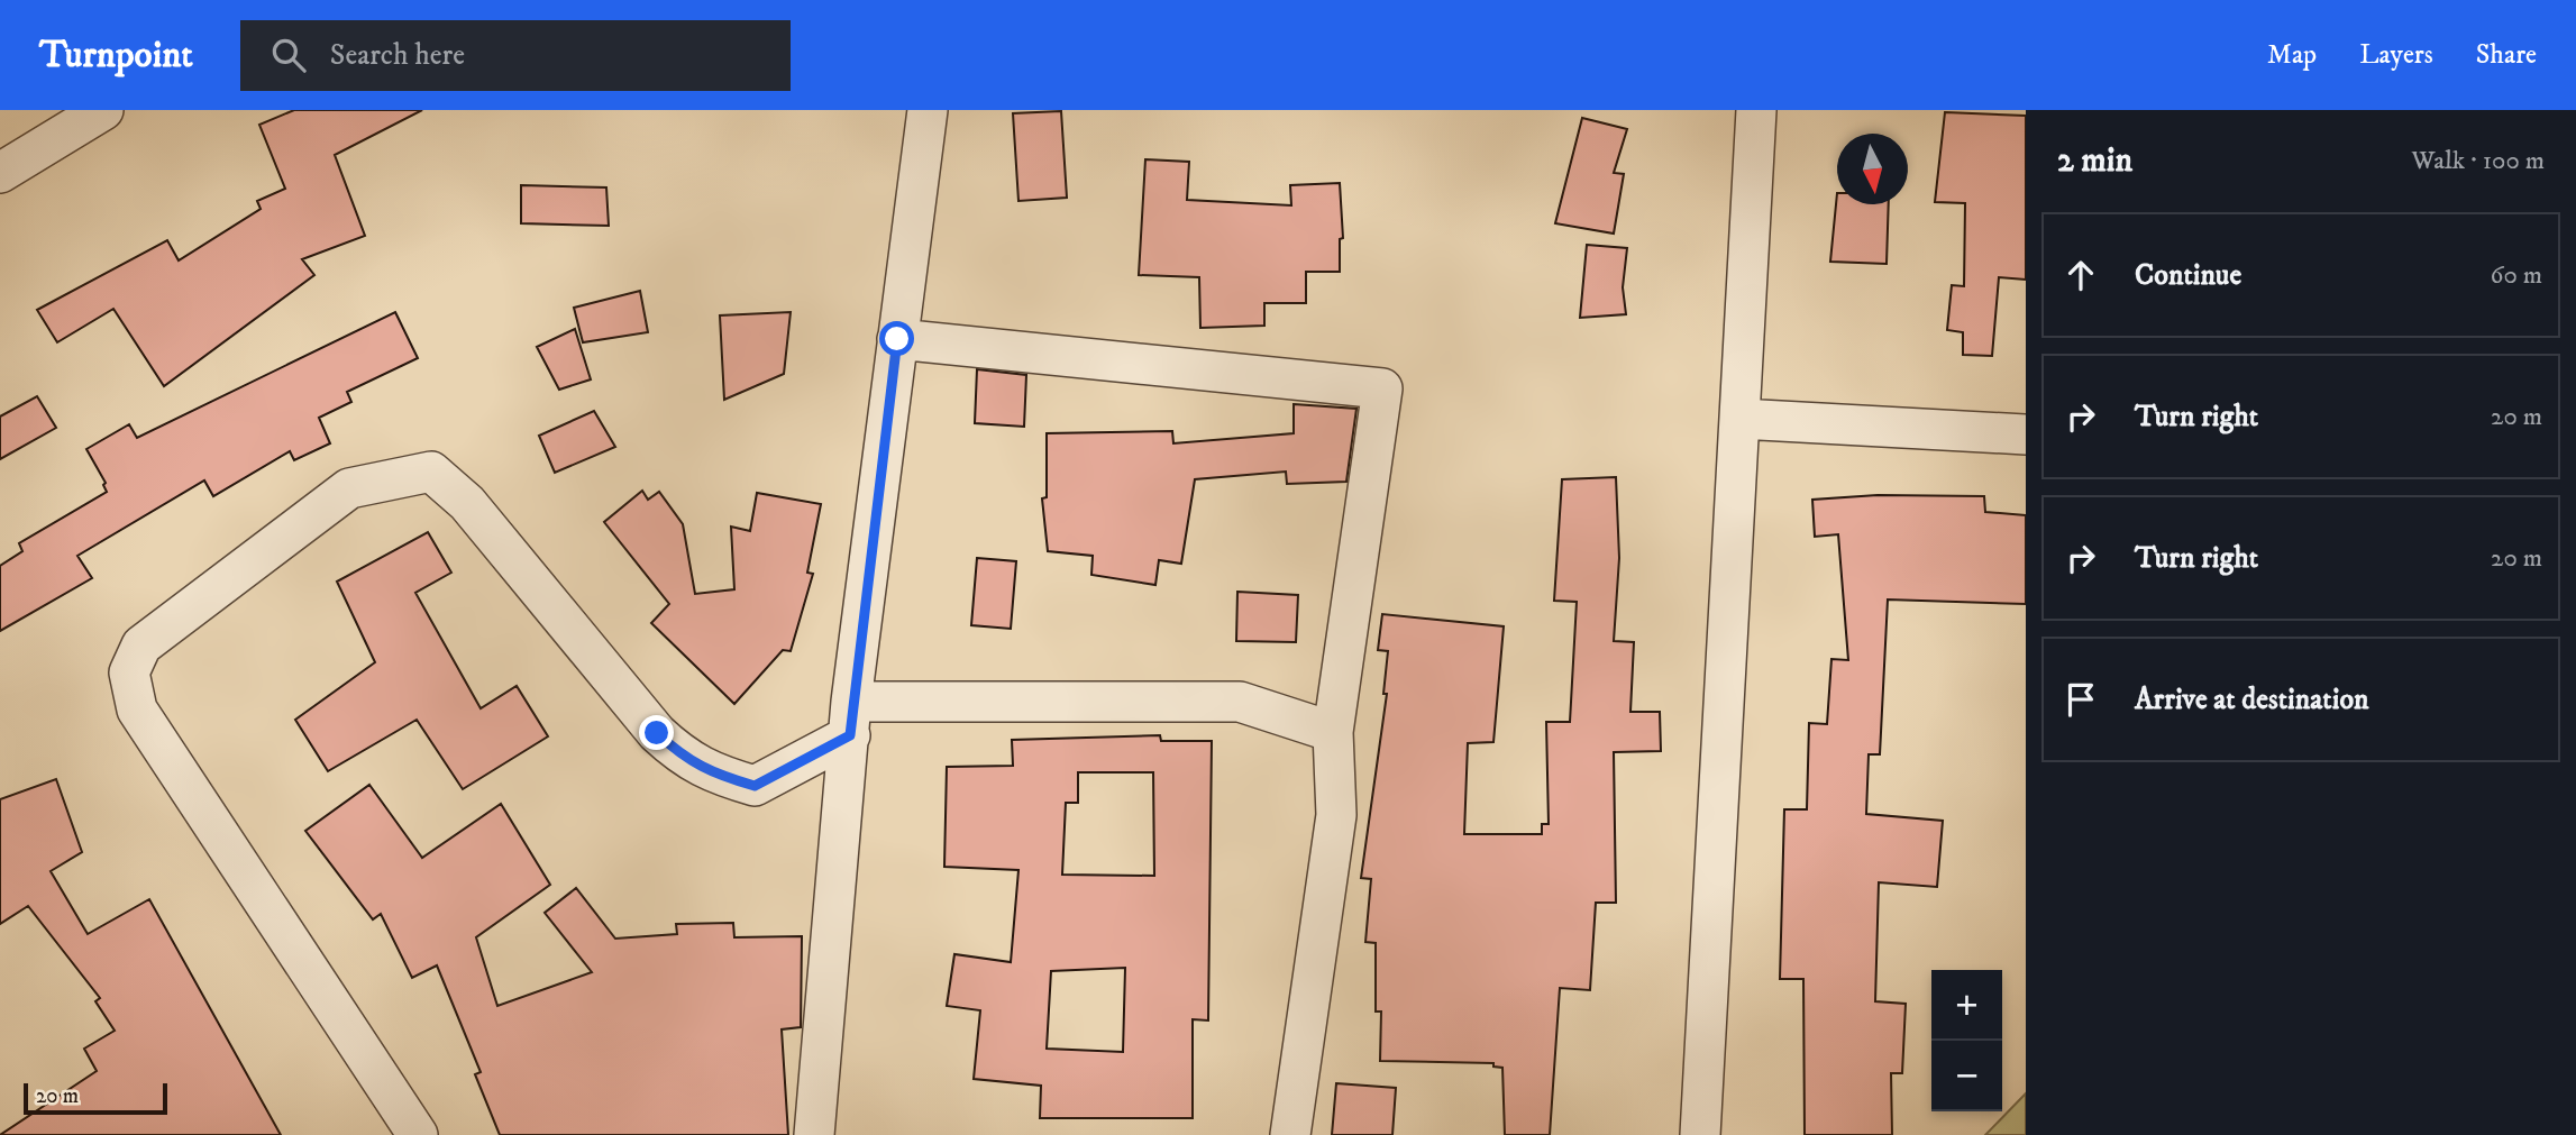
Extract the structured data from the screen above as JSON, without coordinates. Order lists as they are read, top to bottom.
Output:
{
  "scale_bar": "20 m",
  "north": "bottom",
  "page": {
    "header": "Turnpoint",
    "search": "Search here",
    "nav": ["Map", "Layers", "Share"],
    "heading": ["2 min", "Walk · 100 m"],
    "list": [
      ["Continue", "60 m"],
      ["Turn right", "20 m"],
      ["Turn right", "20 m"],
      "Arrive at destination"
    ],
    "map_buttons": ["+", "−"],
    "scale": "20 m"
  }
}
